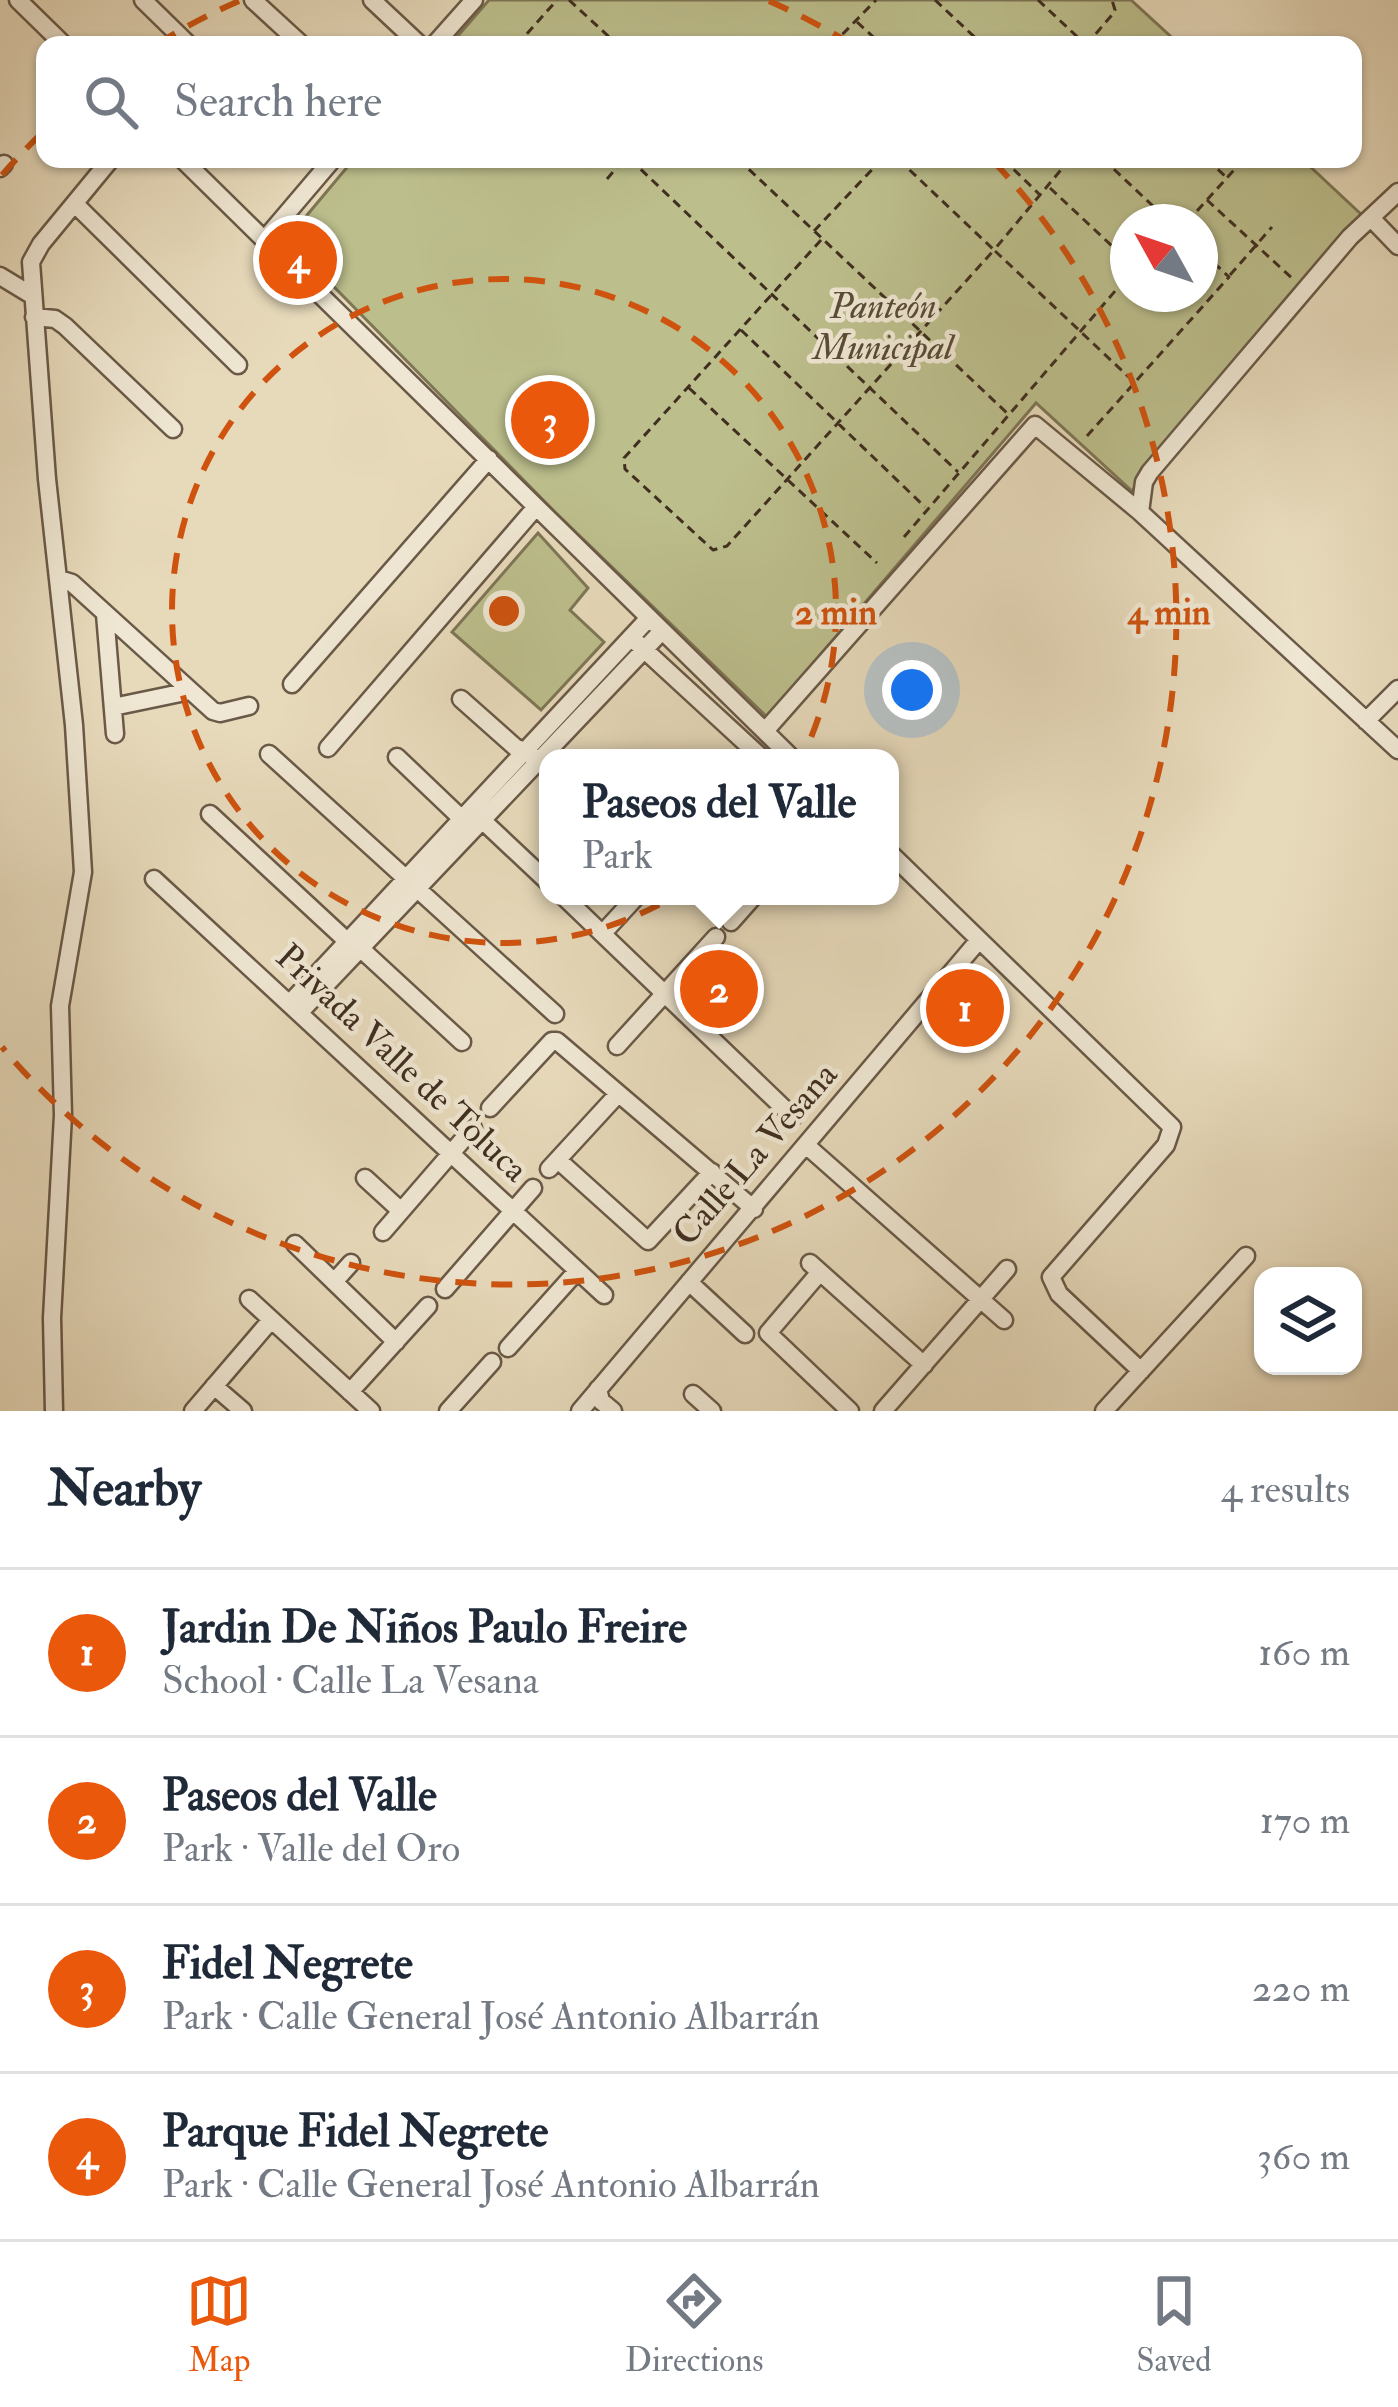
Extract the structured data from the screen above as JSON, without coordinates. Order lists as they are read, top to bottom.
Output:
{
  "streets": {
    "street": ["Privada Valle de Toluca", "Calle La Vesana"]
  },
  "parks": ["Panteón Municipal"],
  "north": "top left",
  "page": {
    "search": "Search here",
    "pins": [
      "4",
      "3",
      "2",
      "1"
    ],
    "popup": ["Paseos del Valle", "Park"],
    "heading": ["Nearby", "4 results"],
    "list": [
      {
        "mark": "1",
        "name": "Jardin De Niños Paulo Freire",
        "note": "School · Calle La Vesana",
        "value": "160 m"
      },
      {
        "mark": "2",
        "name": "Paseos del Valle",
        "note": "Park · Valle del Oro",
        "value": "170 m"
      },
      {
        "mark": "3",
        "name": "Fidel Negrete",
        "note": "Park · Calle General José Antonio Albarrán",
        "value": "220 m"
      },
      {
        "mark": "4",
        "name": "Parque Fidel Negrete",
        "note": "Park · Calle General José Antonio Albarrán",
        "value": "360 m"
      }
    ],
    "nav": ["Map", "Directions", "Saved"]
  },
  "rings": ["2 min", "4 min"]
}
